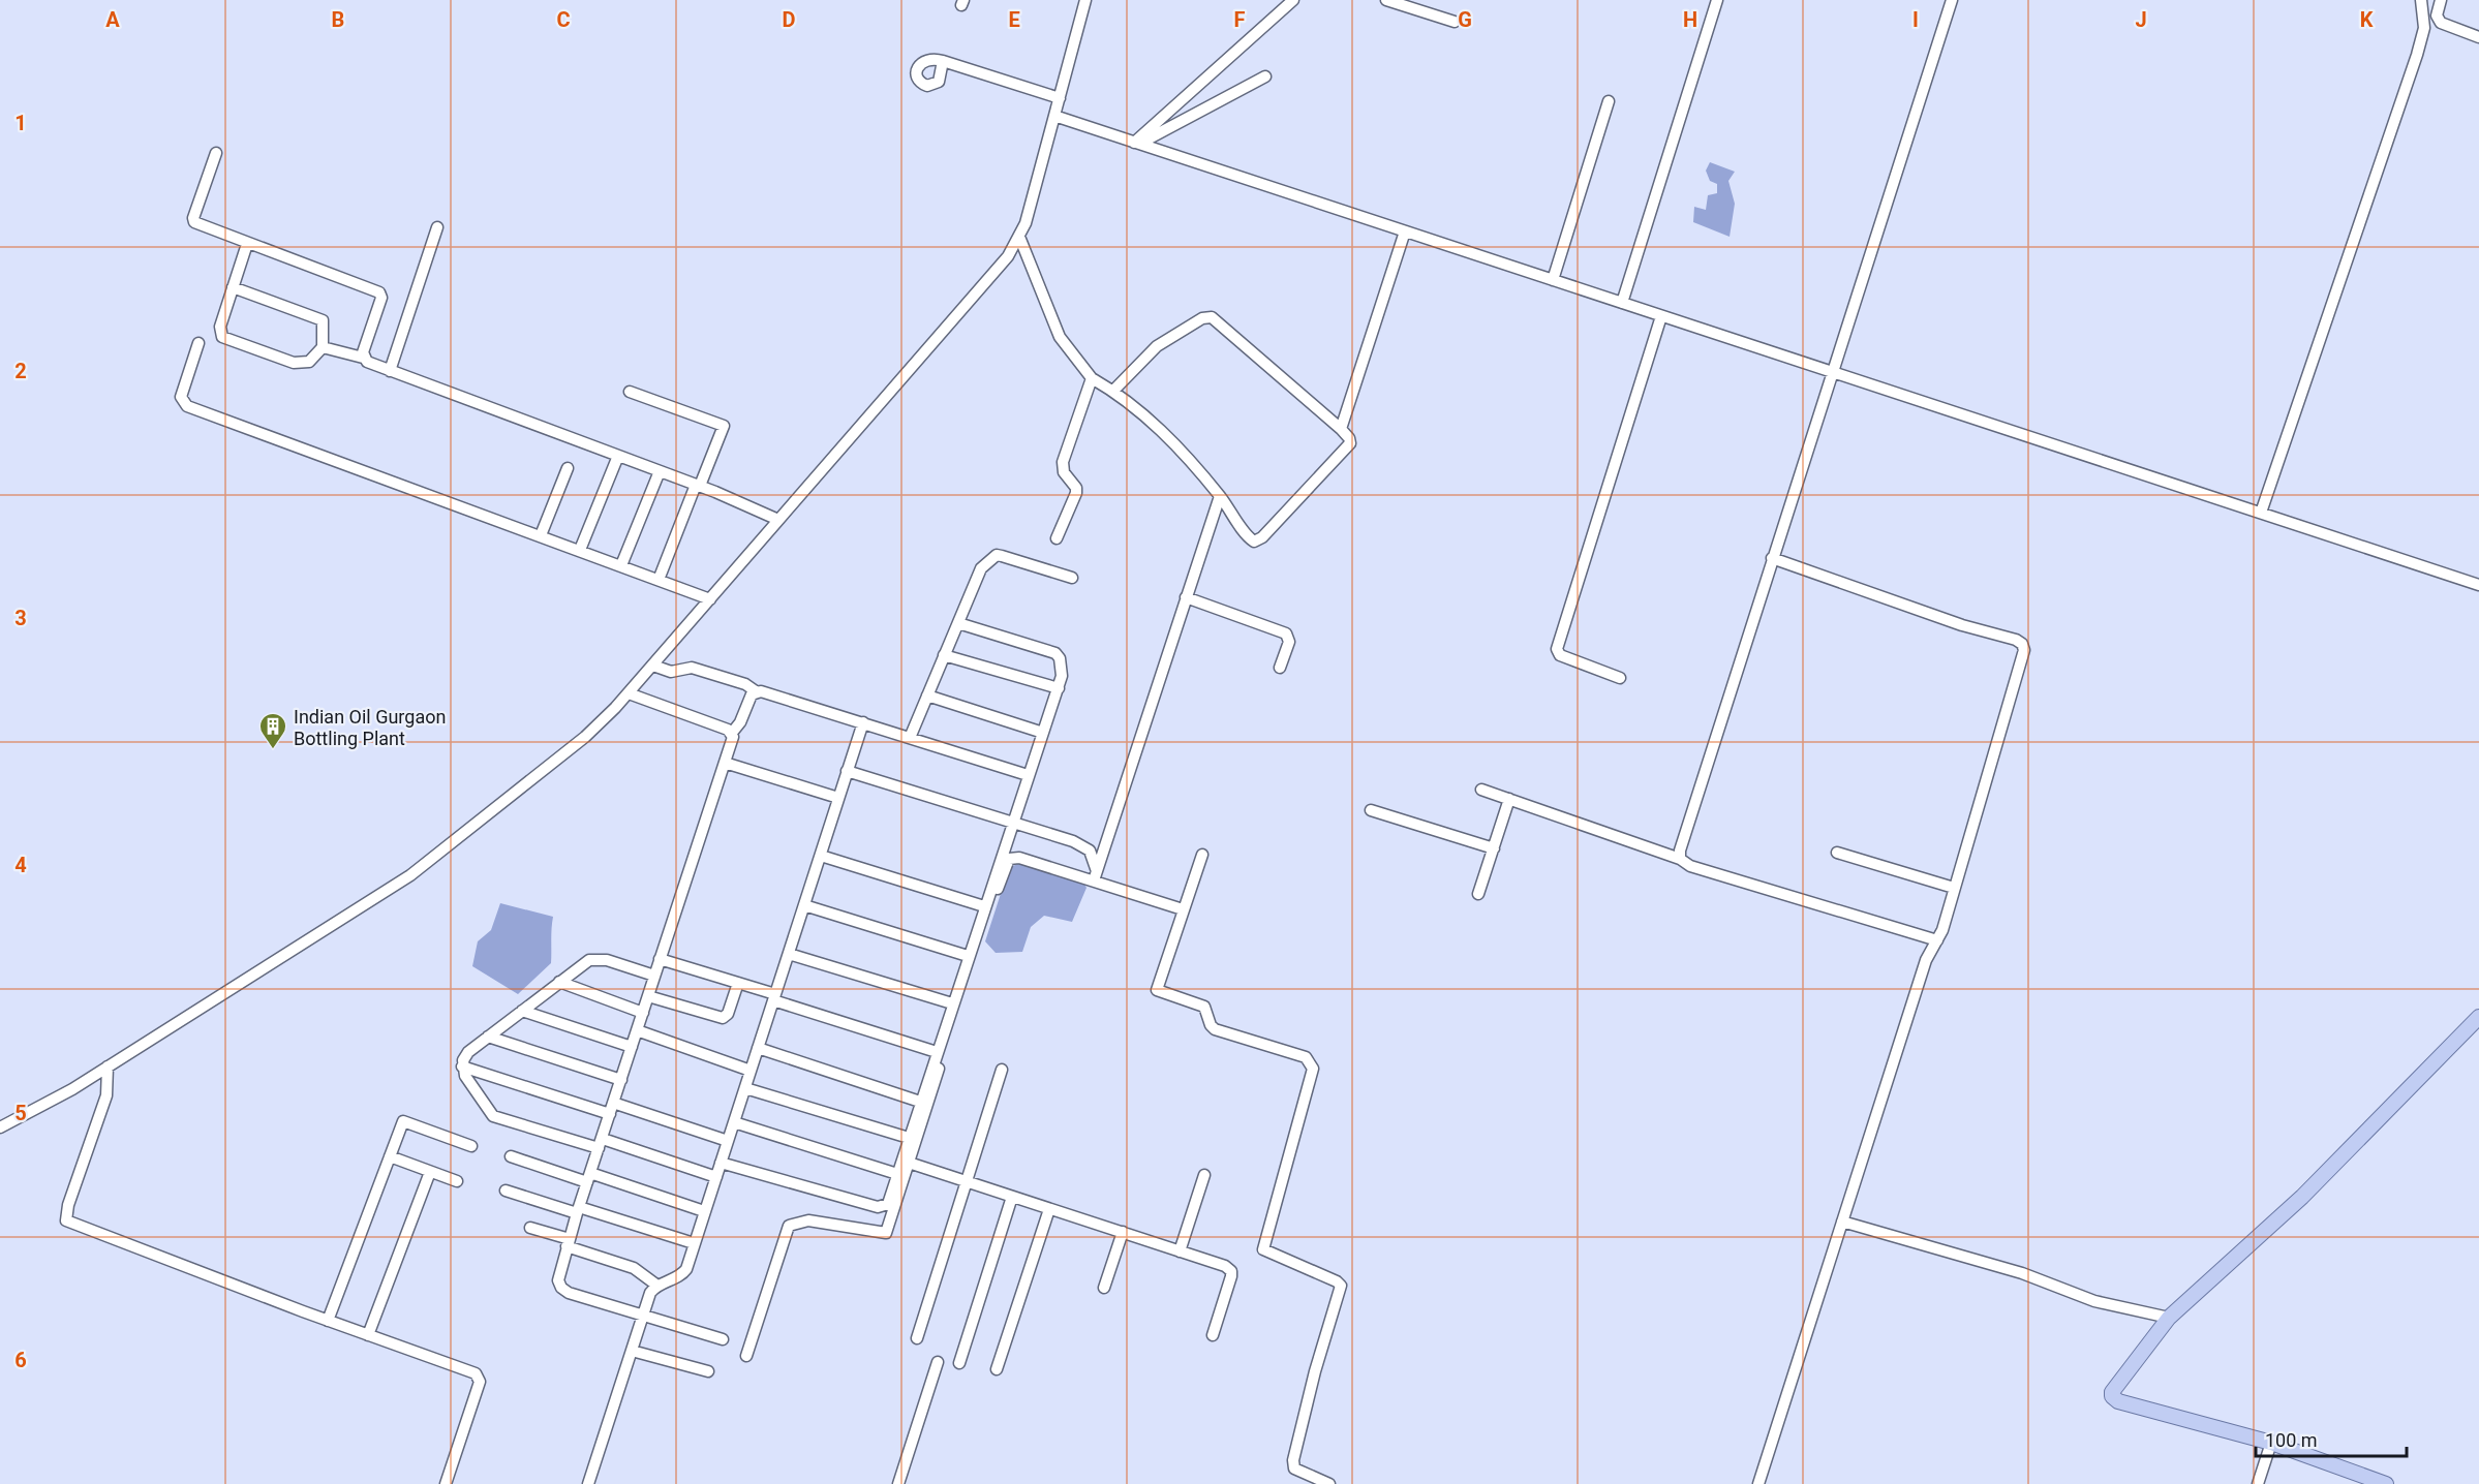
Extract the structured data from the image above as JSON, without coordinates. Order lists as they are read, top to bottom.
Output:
{
  "places": {
    "building": ["Indian Oil Gurgaon Bottling Plant"]
  },
  "scale_bar": "100 m",
  "grid": {
    "columns": [
      "A",
      "B",
      "C",
      "D",
      "E",
      "F",
      "G",
      "H",
      "I",
      "J",
      "K"
    ],
    "rows": [
      "1",
      "2",
      "3",
      "4",
      "5",
      "6"
    ]
  }
}
